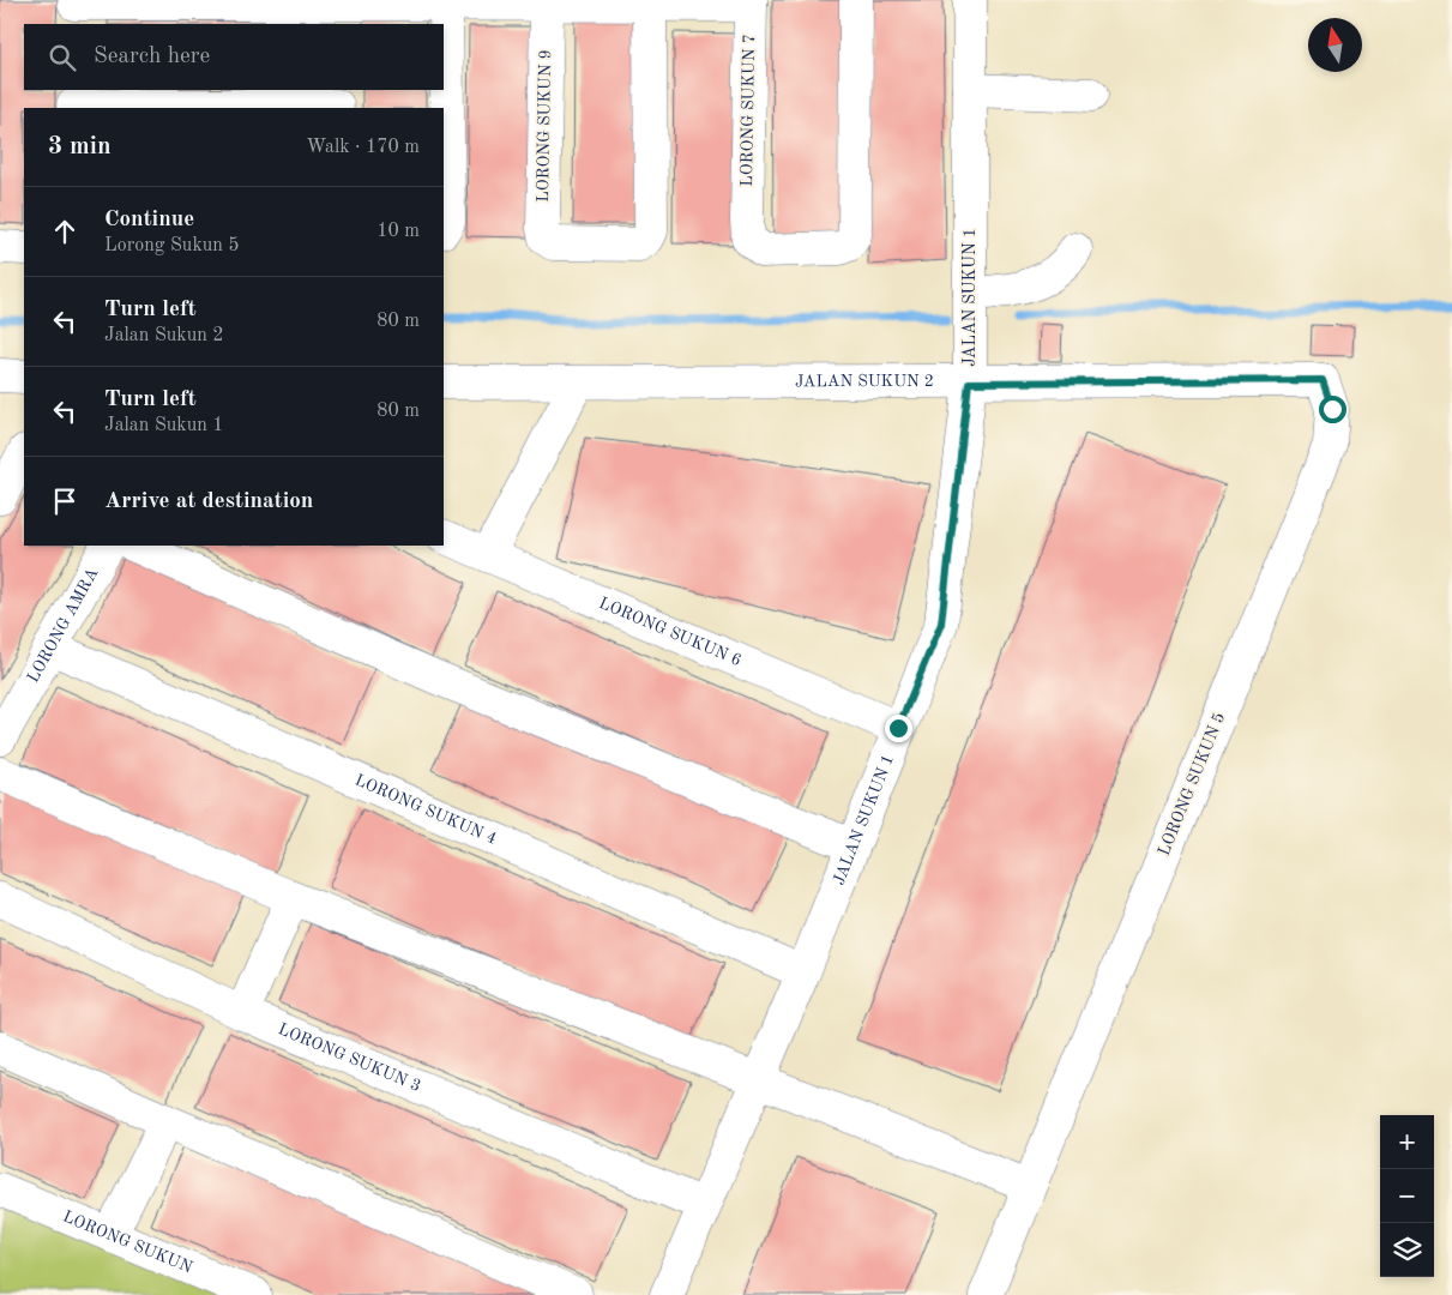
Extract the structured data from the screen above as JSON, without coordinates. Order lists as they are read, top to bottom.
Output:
{
  "streets": {
    "street": [
      "LORONG SUKUN 7",
      "LORONG SUKUN 9",
      "JALAN SUKUN 1",
      "JALAN SUKUN 2",
      "LORONG AMRA",
      "LORONG SUKUN 6",
      "LORONG SUKUN 5",
      "LORONG SUKUN 4",
      "LORONG SUKUN 3",
      "LORONG SUKUN"
    ]
  },
  "crossings": [
    ["JALAN SUKUN 1", "JALAN SUKUN 2"],
    ["JALAN SUKUN 1", "LORONG SUKUN 6"],
    ["JALAN SUKUN 1", "LORONG SUKUN 4"],
    ["JALAN SUKUN 1", "LORONG SUKUN 3"],
    ["JALAN SUKUN 2", "LORONG SUKUN 5"],
    ["LORONG AMRA", "LORONG SUKUN 4"]
  ],
  "north": "top",
  "page": {
    "search": "Search here",
    "heading": ["3 min", "Walk · 170 m"],
    "list": [
      ["Continue", "Lorong Sukun 5", "10 m"],
      ["Turn left", "Jalan Sukun 2", "80 m"],
      ["Turn left", "Jalan Sukun 1", "80 m"],
      "Arrive at destination"
    ],
    "map_buttons": ["+", "−"]
  }
}
